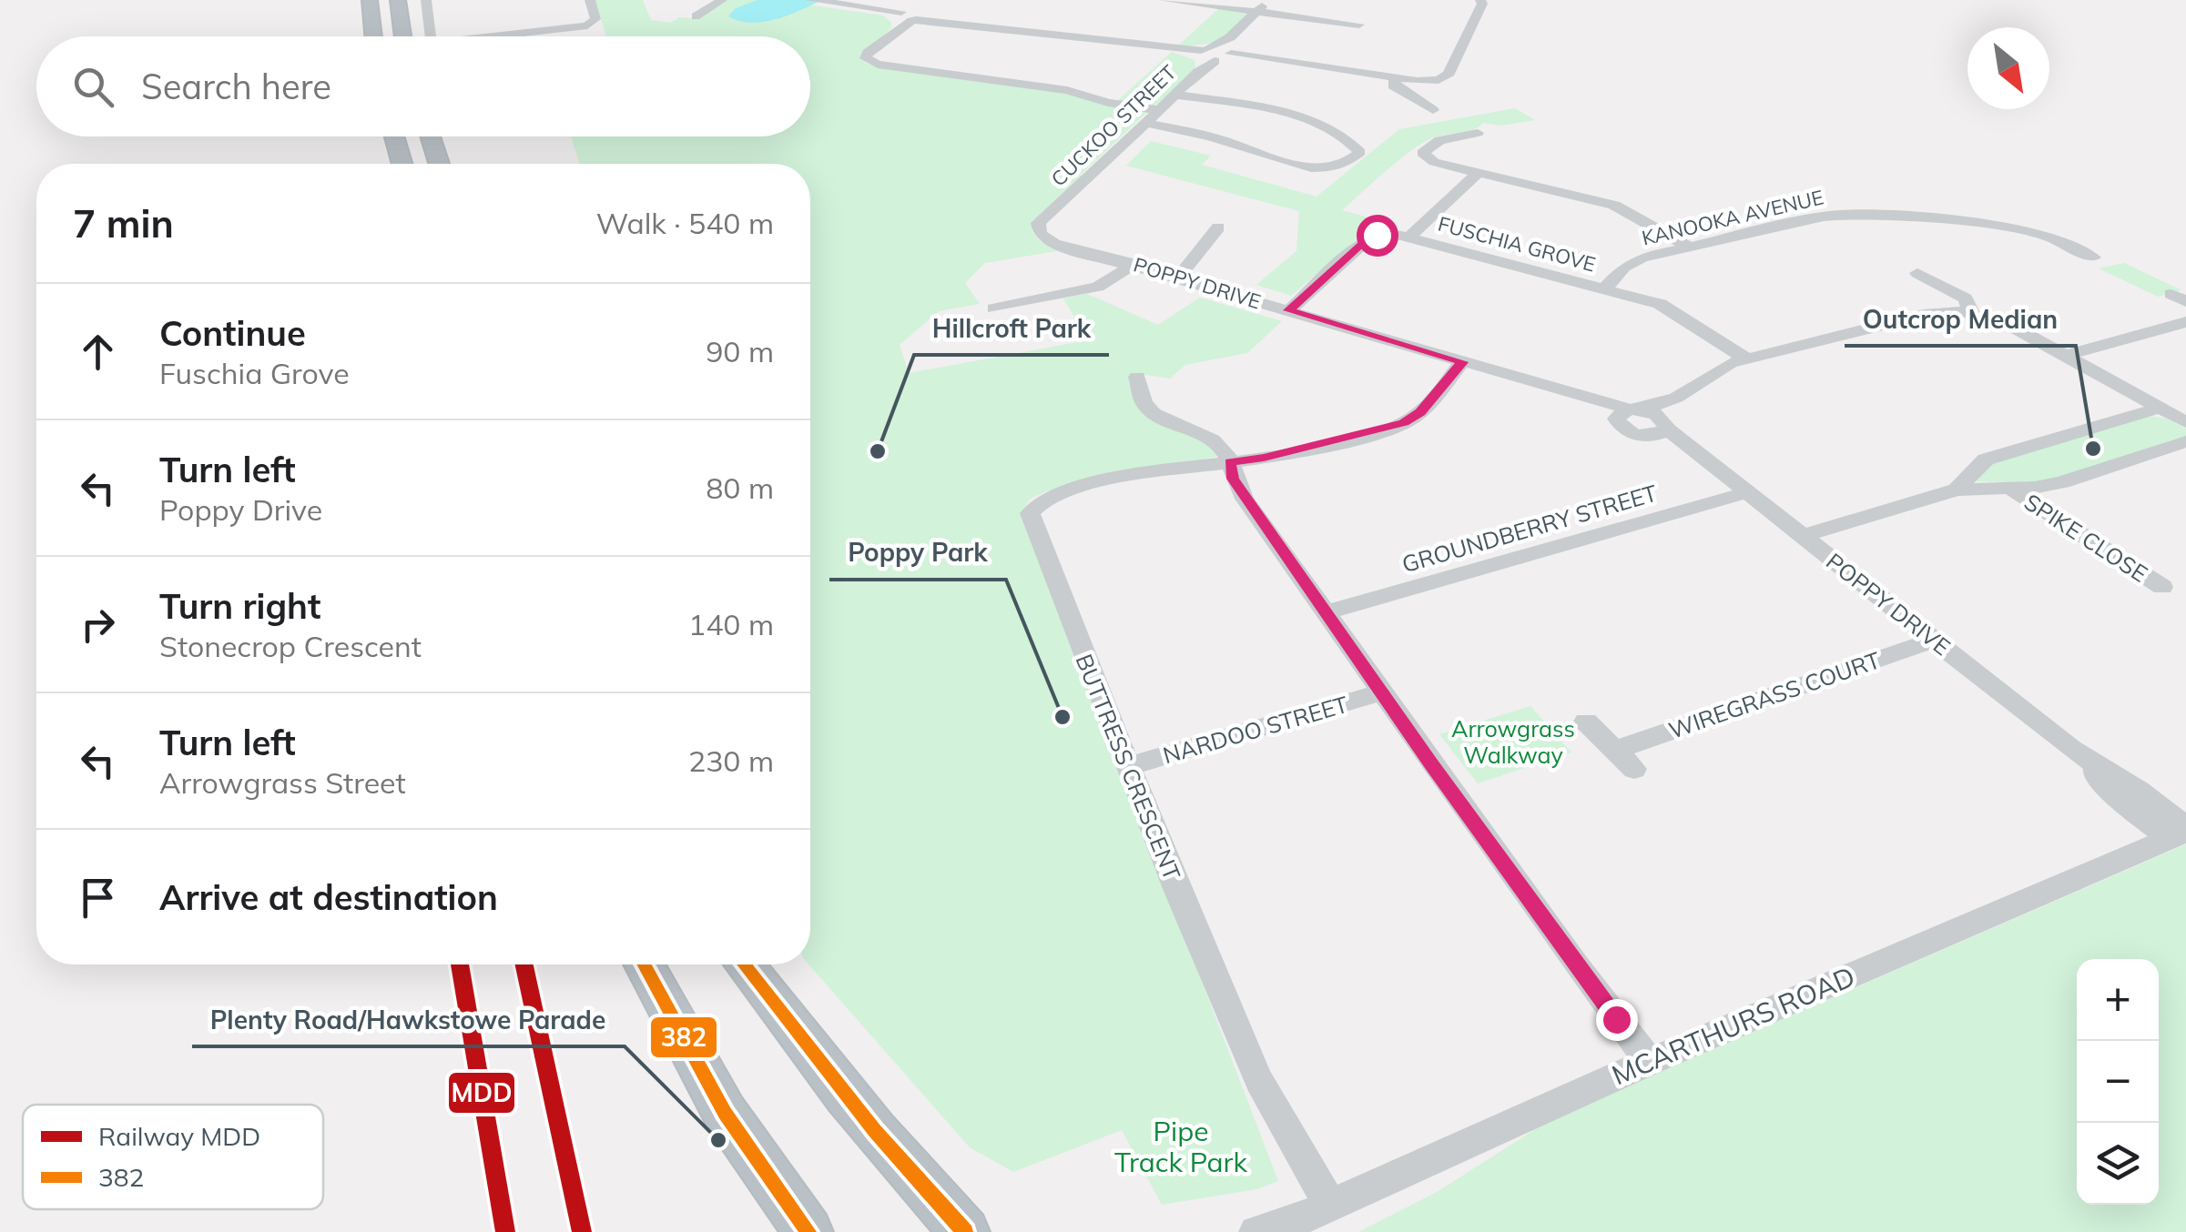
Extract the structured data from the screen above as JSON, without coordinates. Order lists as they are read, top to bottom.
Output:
{
  "streets": {
    "street": [
      "CUCKOO STREET",
      "KANOOKA AVENUE",
      "FUSCHIA GROVE",
      "POPPY DRIVE",
      "GROUNDBERRY STREET",
      "SPIKE CLOSE",
      "WIREGRASS COURT",
      "NARDOO STREET",
      "BUTTRESS CRESCENT",
      "MCARTHURS ROAD"
    ]
  },
  "crossings": [
    ["CUCKOO STREET", "POPPY DRIVE"],
    ["KANOOKA AVENUE", "FUSCHIA GROVE"],
    ["FUSCHIA GROVE", "POPPY DRIVE"],
    ["POPPY DRIVE", "GROUNDBERRY STREET"],
    ["POPPY DRIVE", "WIREGRASS COURT"],
    ["POPPY DRIVE", "MCARTHURS ROAD"],
    ["NARDOO STREET", "BUTTRESS CRESCENT"],
    ["BUTTRESS CRESCENT", "MCARTHURS ROAD"]
  ],
  "parks": ["Arrowgrass Walkway", "Pipe Track Park"],
  "places": [
    "Outcrop Median",
    "Hillcroft Park",
    "Poppy Park",
    "Plenty Road/Hawkstowe Parade"
  ],
  "lines": ["rail line MDD", "transit line 382"],
  "legend": ["Railway MDD", "382"],
  "north": "bottom right",
  "page": {
    "search": "Search here",
    "heading": ["7 min", "Walk · 540 m"],
    "list": [
      ["Continue", "Fuschia Grove", "90 m"],
      ["Turn left", "Poppy Drive", "80 m"],
      ["Turn right", "Stonecrop Crescent", "140 m"],
      ["Turn left", "Arrowgrass Street", "230 m"],
      "Arrive at destination"
    ],
    "map_buttons": ["+", "−"]
  }
}
